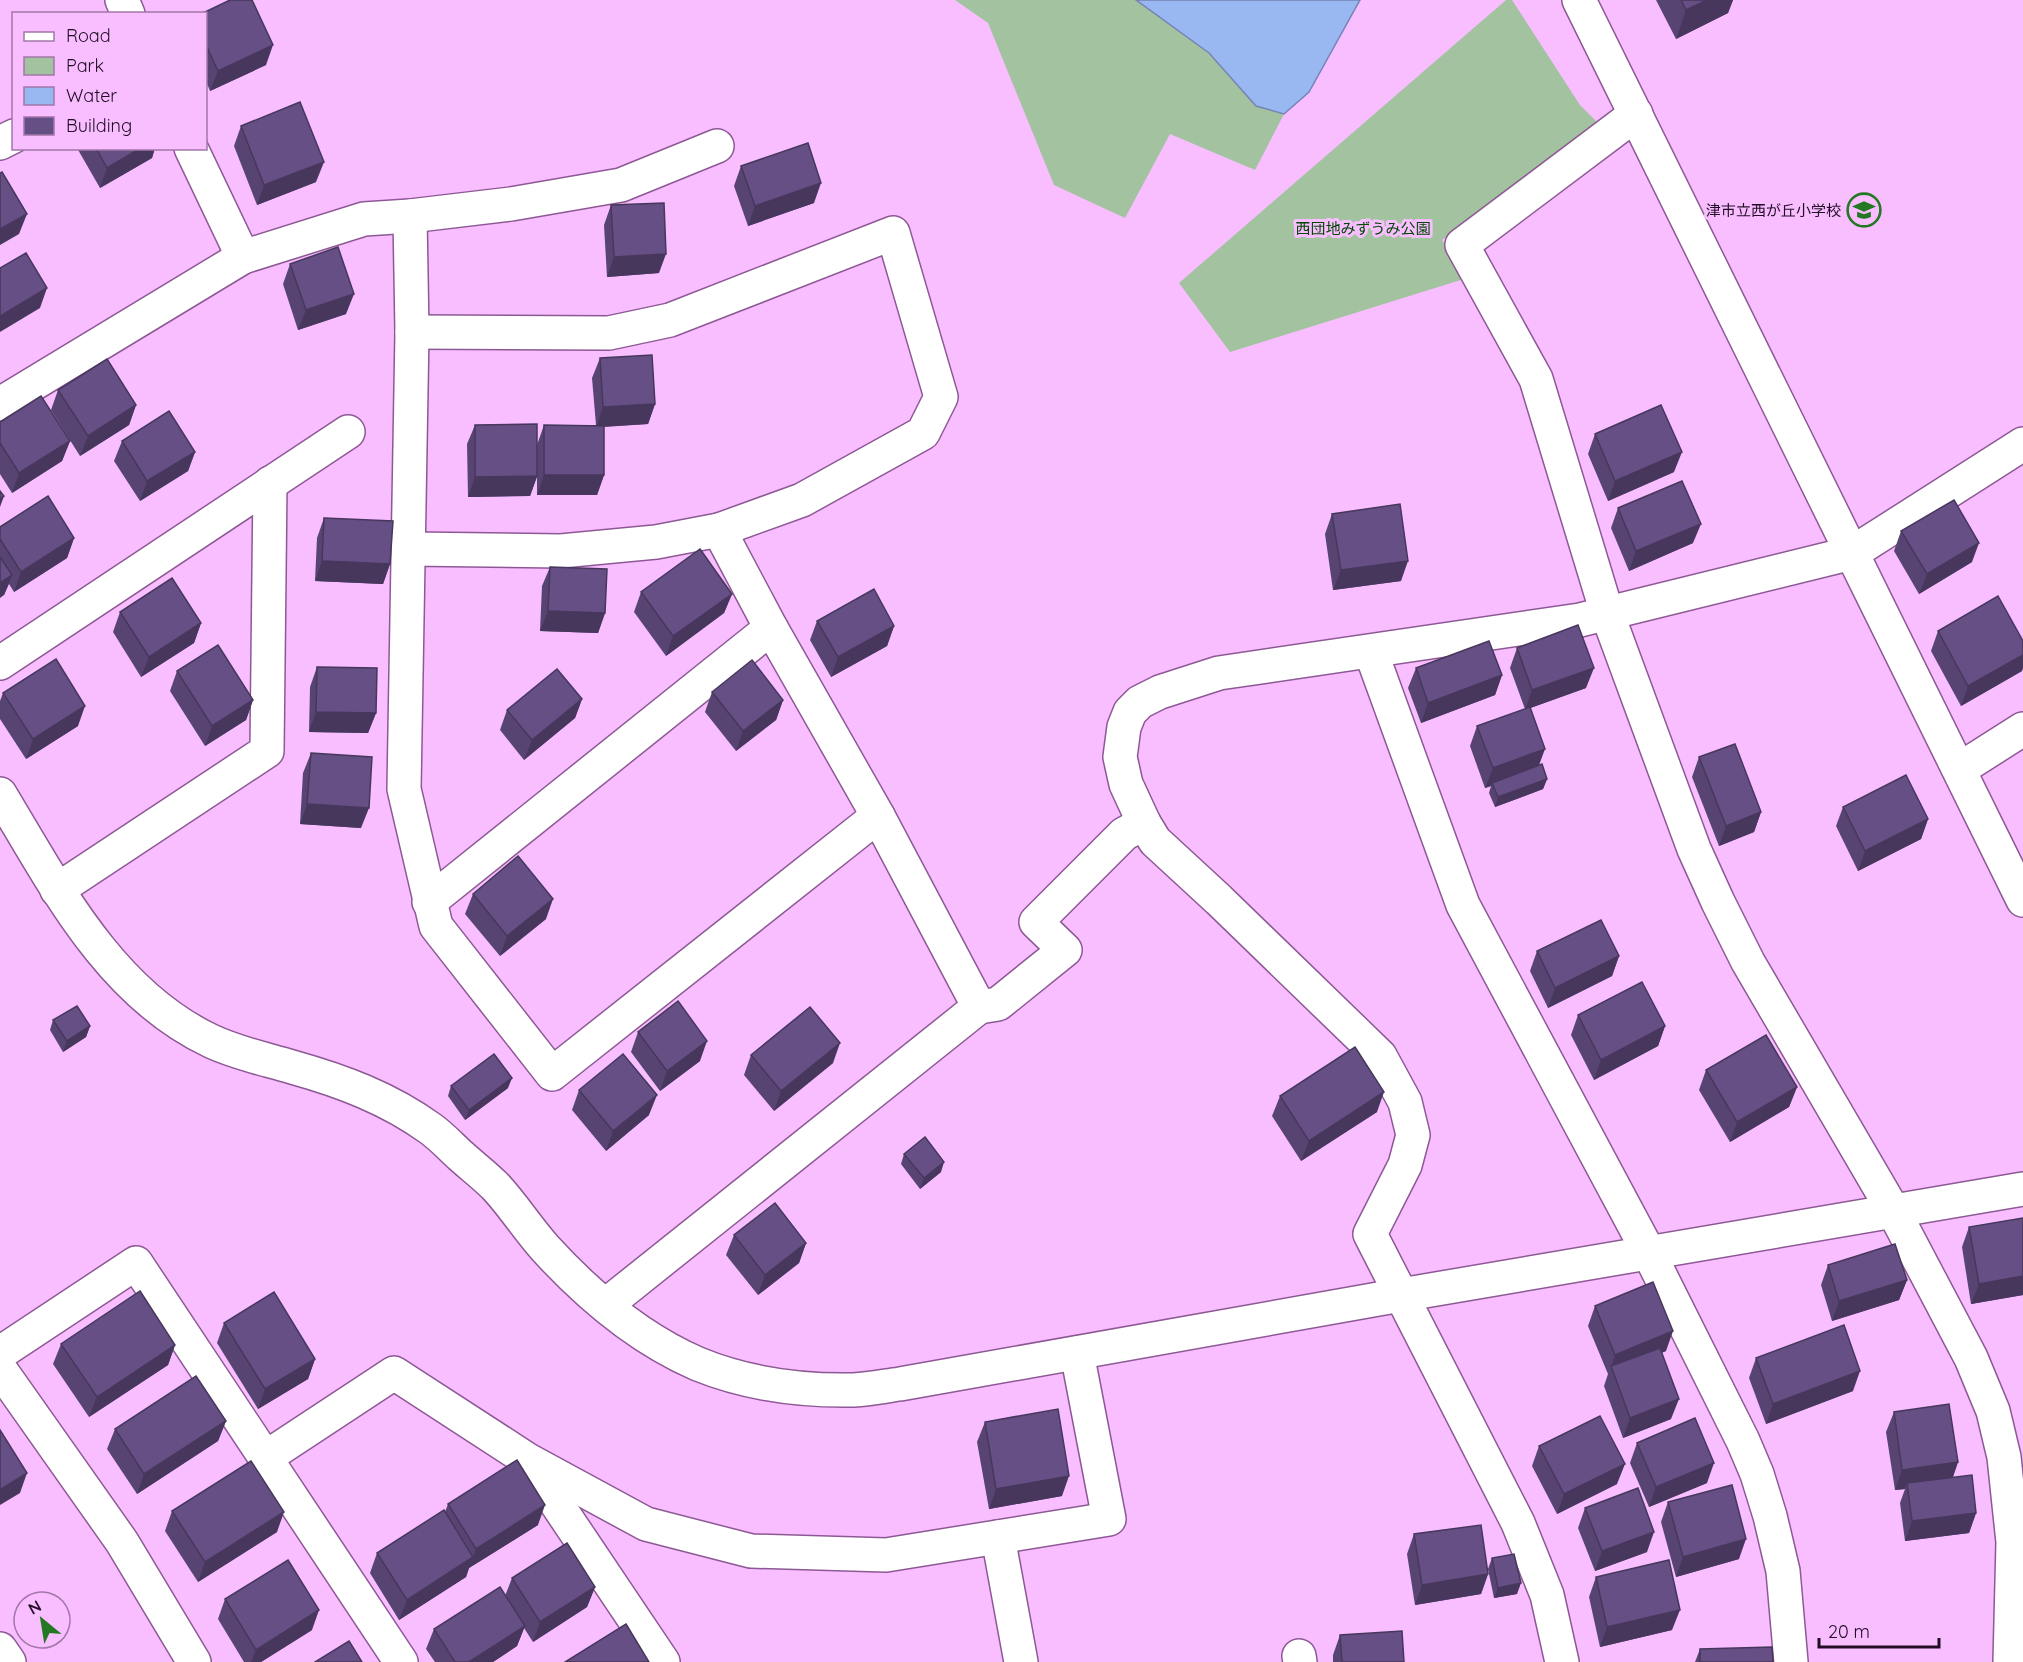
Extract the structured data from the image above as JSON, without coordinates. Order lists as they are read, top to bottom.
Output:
{
  "parks": ["西団地みずうみ公園"],
  "places": {
    "school or university": ["津市立西が丘小学校"]
  },
  "legend": [
    "Road",
    "Park",
    "Water",
    "Building"
  ],
  "scale_bar": "20 m",
  "north": "top left"
}
